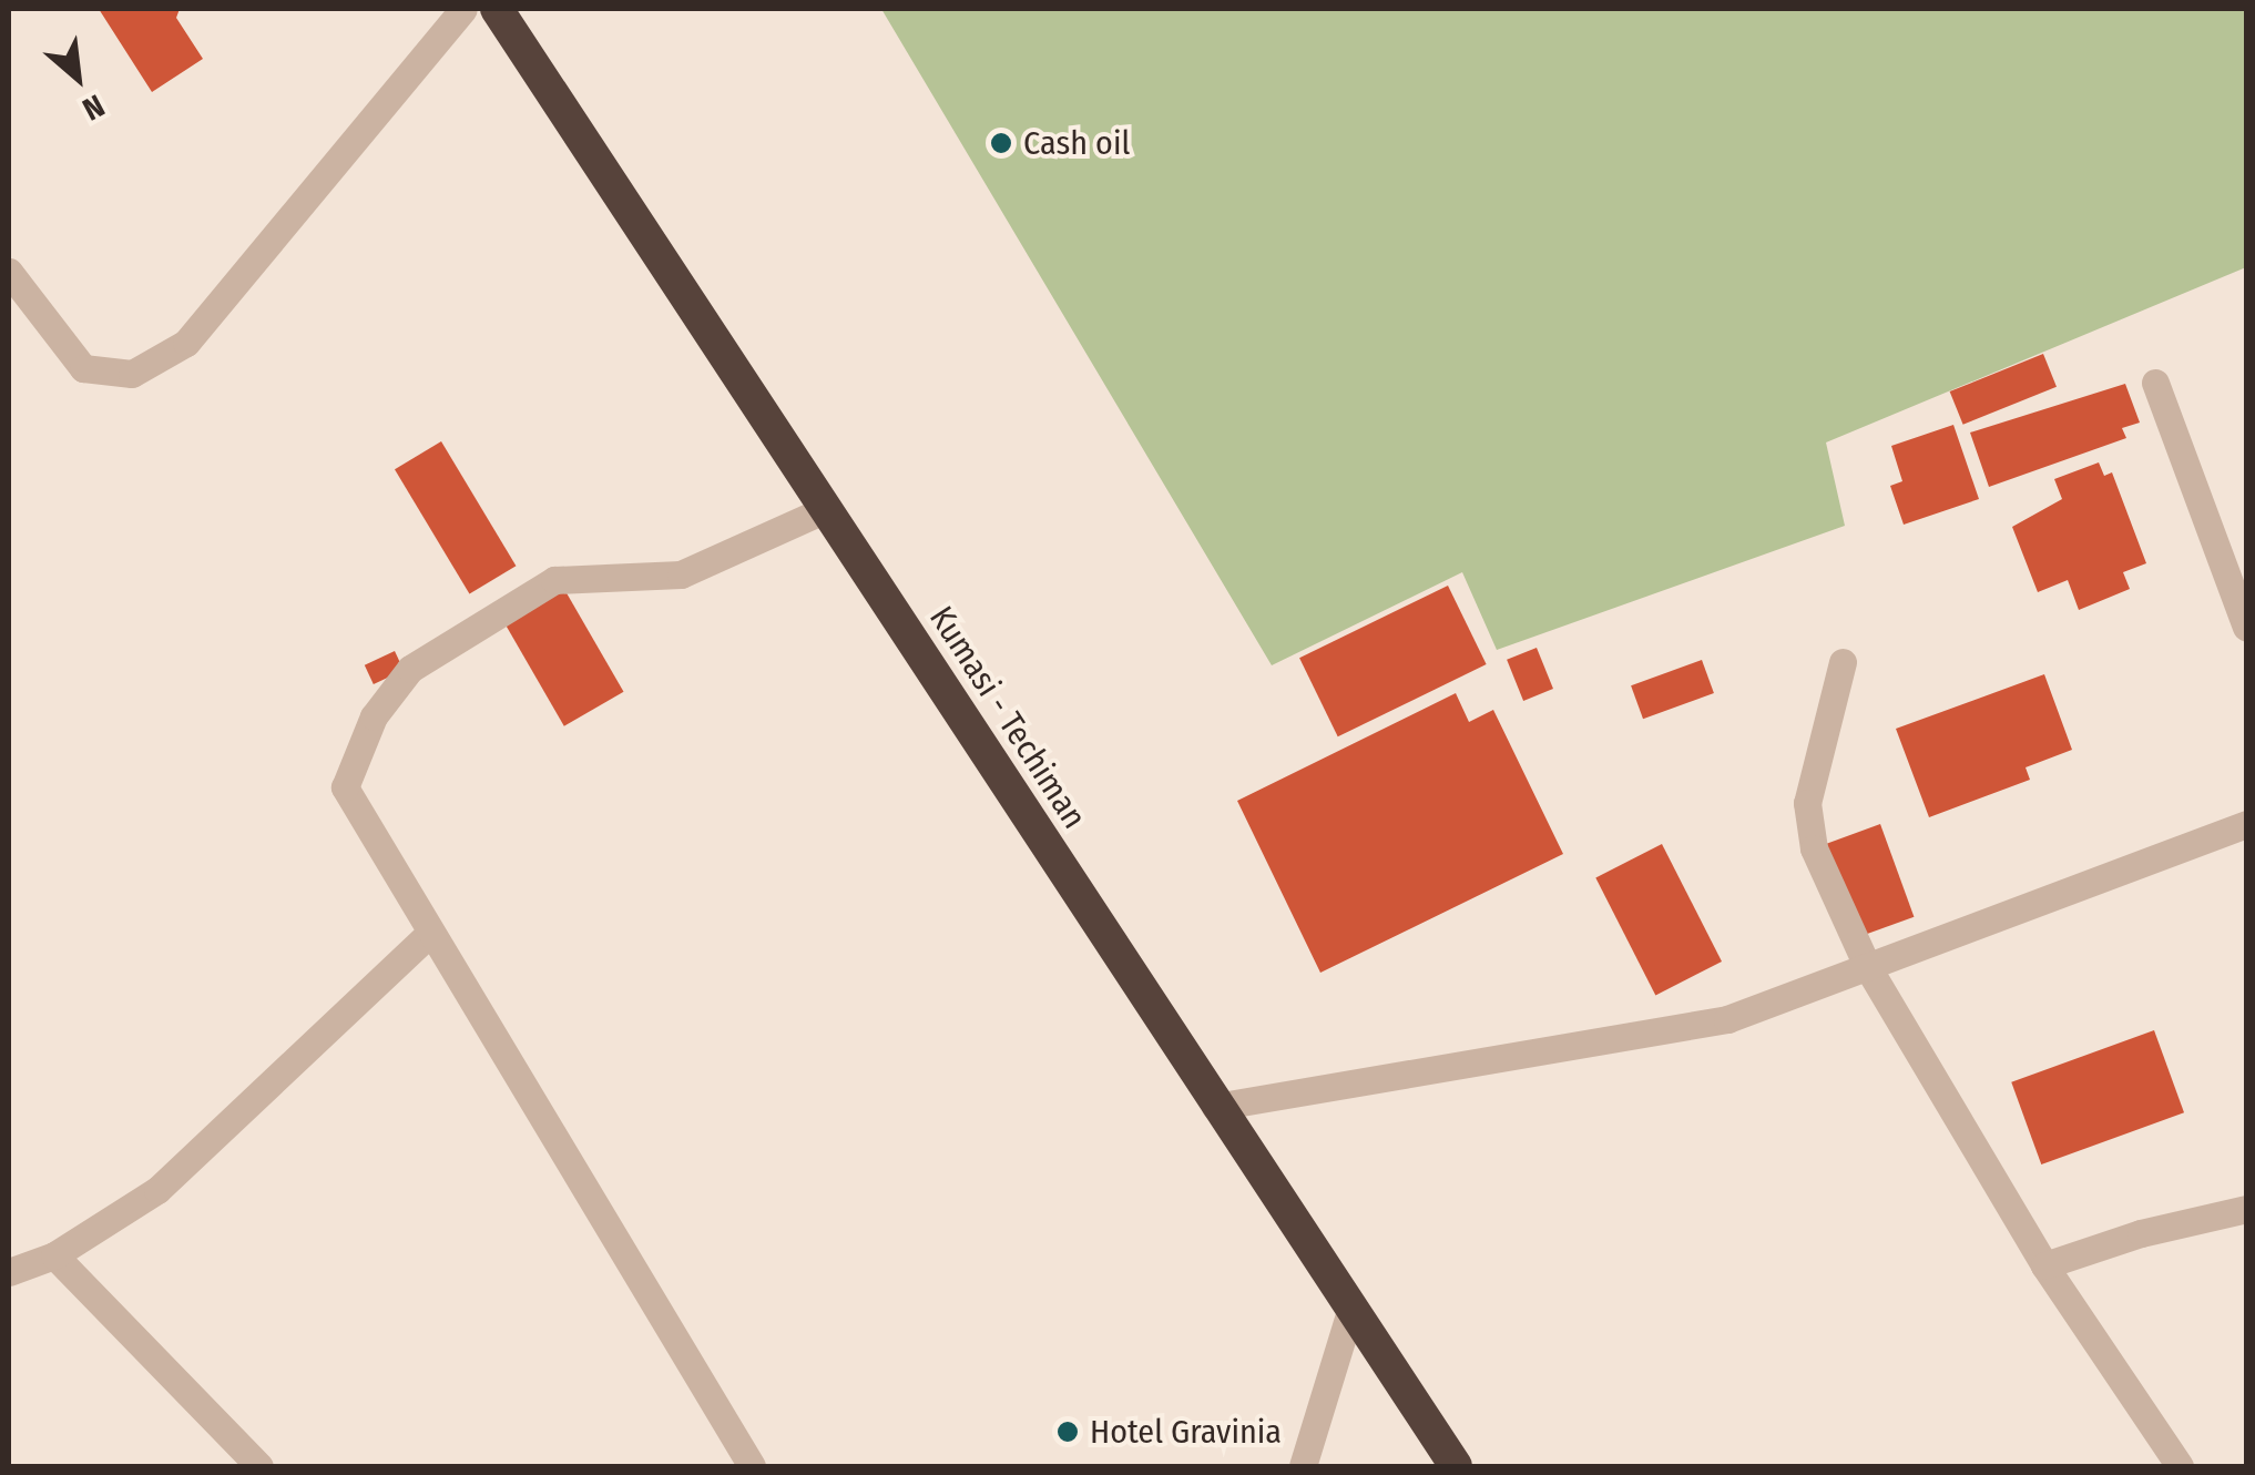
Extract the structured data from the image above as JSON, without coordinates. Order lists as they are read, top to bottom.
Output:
{
  "streets": {
    "highway": ["Kumasi - Techiman"]
  },
  "places": ["Cash oil", "Hotel Gravinia"],
  "north": "bottom right"
}
